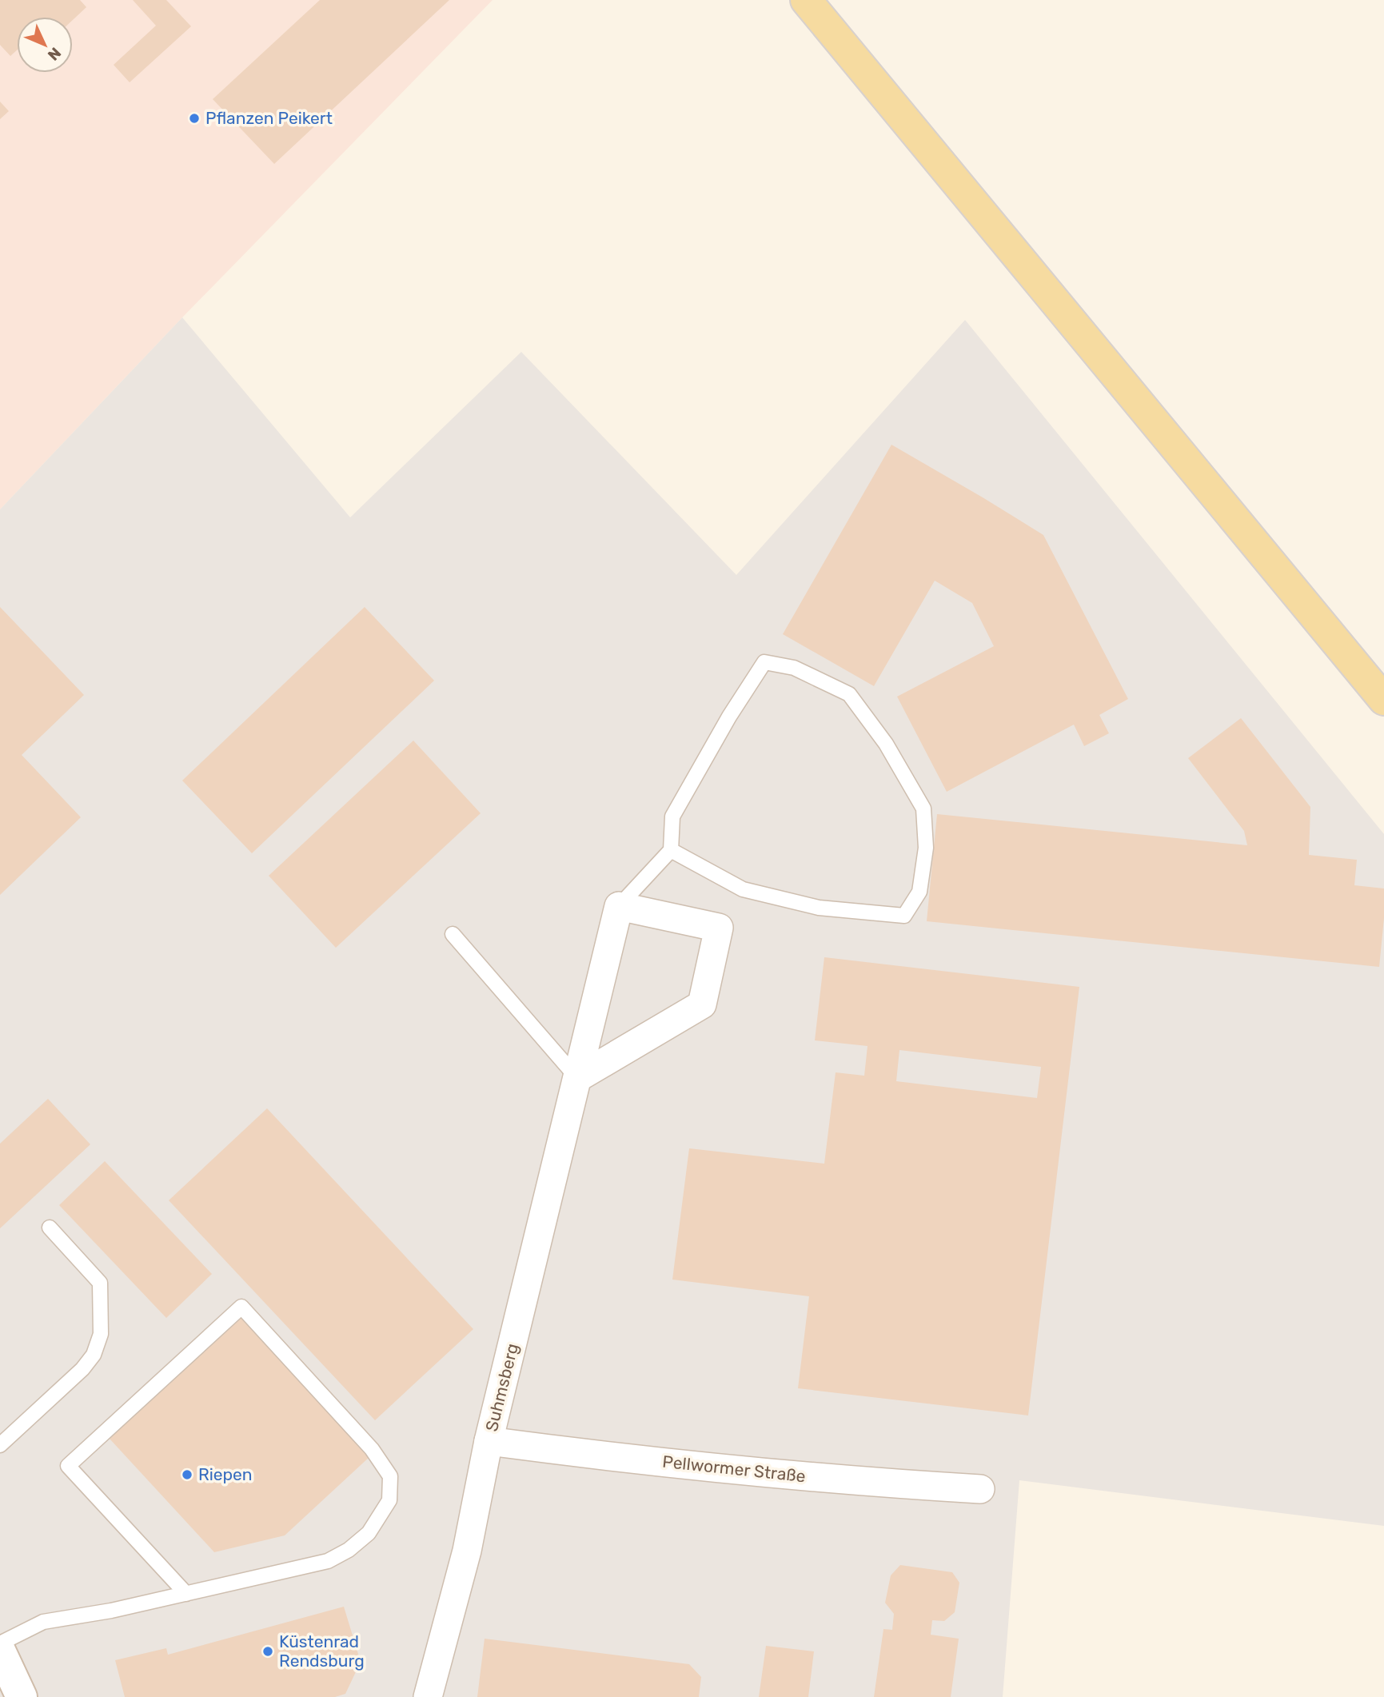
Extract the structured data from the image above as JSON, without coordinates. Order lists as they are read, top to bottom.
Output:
{
  "streets": {
    "street": ["Suhmsberg", "Pellwormer Straße"]
  },
  "crossings": [
    ["Suhmsberg", "Pellwormer Straße"]
  ],
  "places": ["Pflanzen Peikert", "Riepen", "Küstenrad Rendsburg"],
  "north": "bottom right"
}
